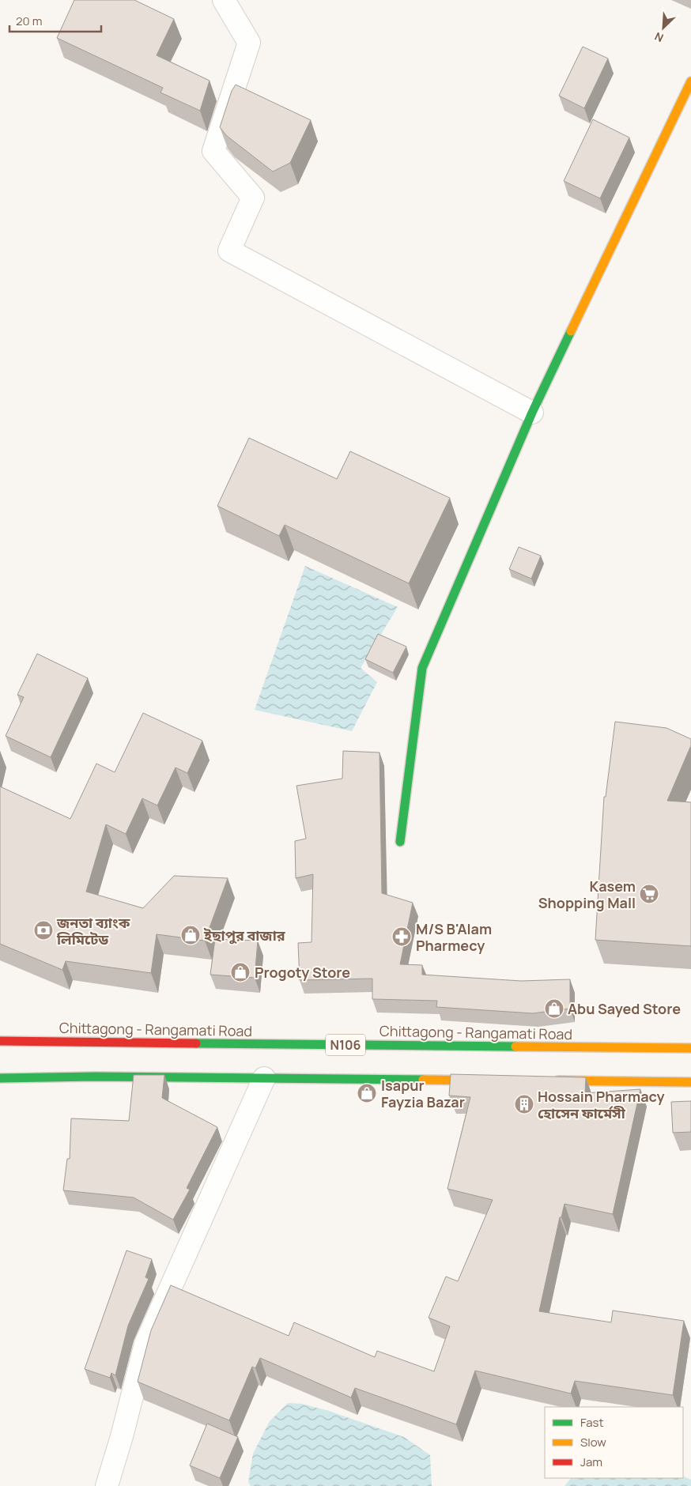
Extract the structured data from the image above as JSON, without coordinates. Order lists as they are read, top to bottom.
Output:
{
  "streets": {
    "main road": ["Chittagong - Rangamati Road", "N106"]
  },
  "places": {
    "supermarket": ["Kasem Shopping Mall"],
    "bank": ["জনতা ব্যাংক লিমিটেড"],
    "shop": [
      "ইছাপুর বাজার",
      "Progoty Store",
      "Abu Sayed Store",
      "Isapur Fayzia Bazar"
    ],
    "pharmacy": ["M/S B'Alam Pharmecy"],
    "building": ["Hossain Pharmacy হোসেন ফার্মেসী"]
  },
  "legend": ["Fast", "Slow", "Jam"],
  "scale_bar": "20 m",
  "north": "bottom left"
}
